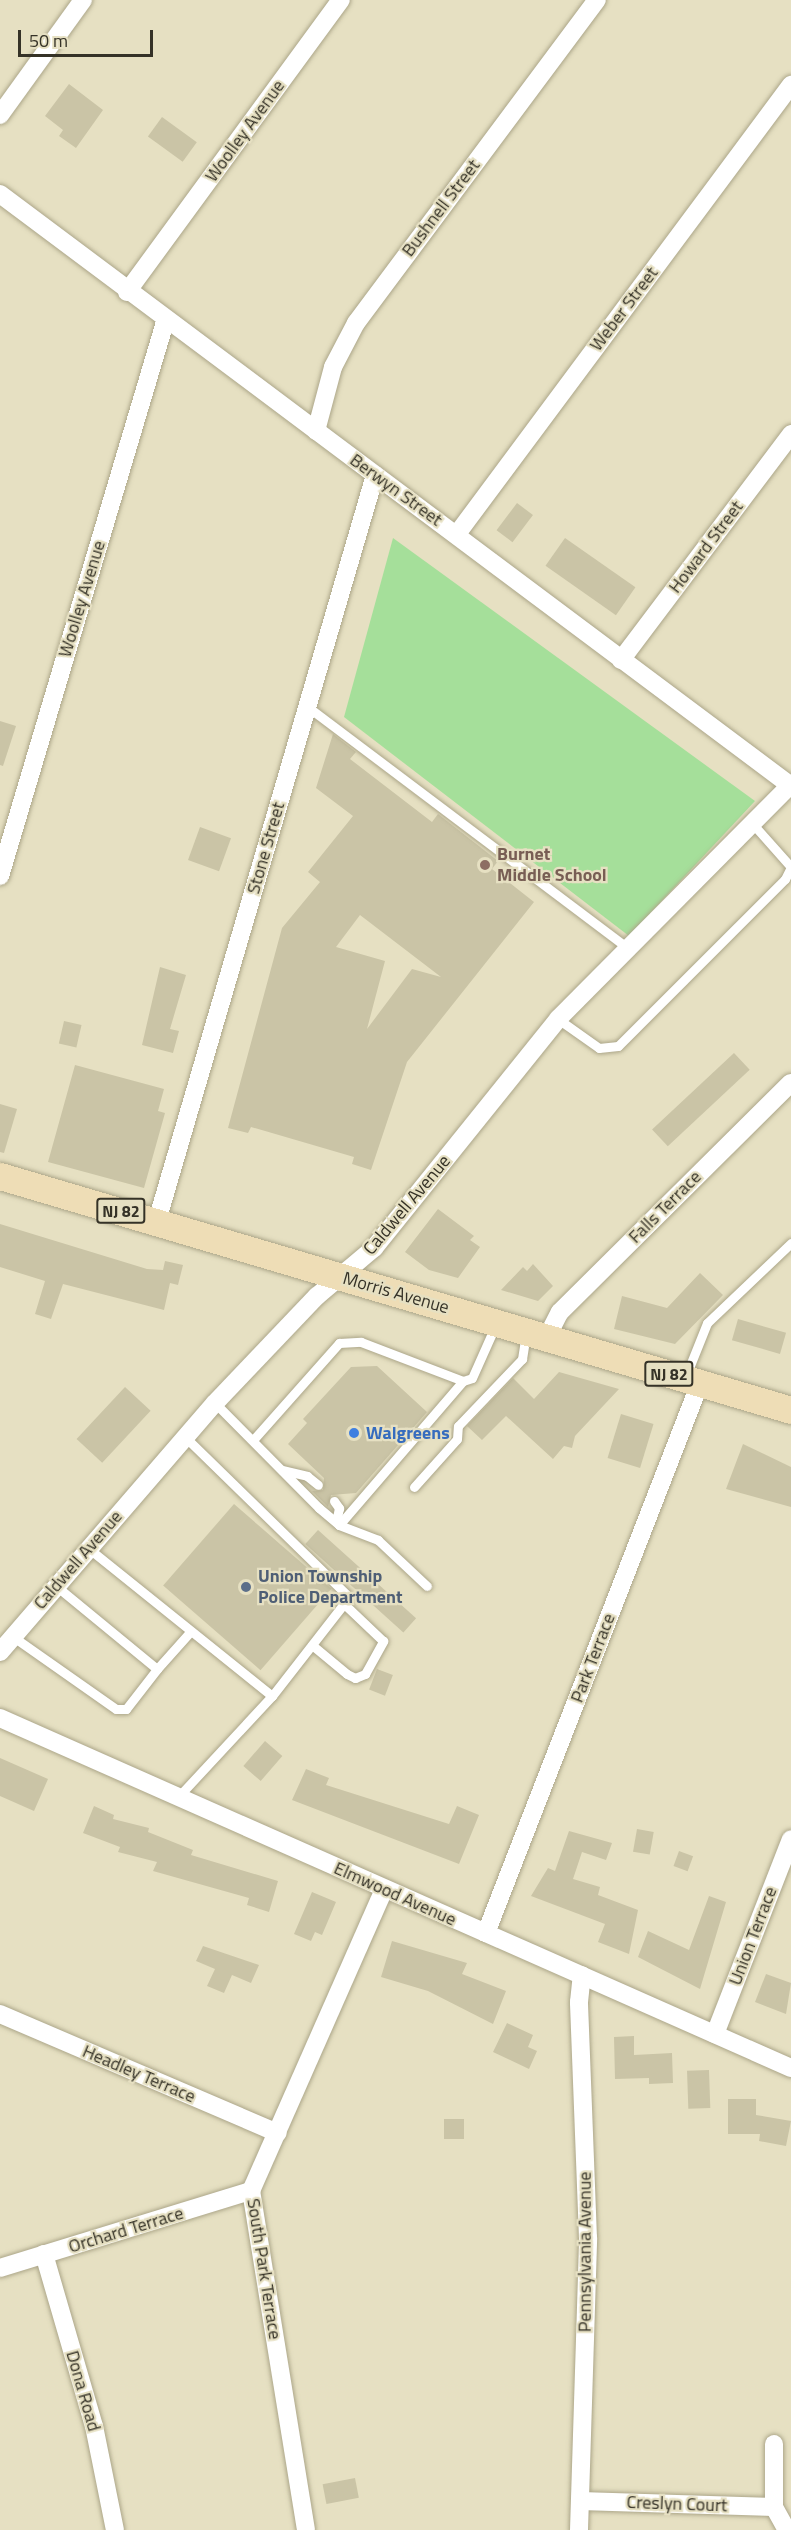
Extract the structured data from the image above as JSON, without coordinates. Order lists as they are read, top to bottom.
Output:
{
  "streets": {
    "main road": ["NJ 82", "Morris Avenue"],
    "street": [
      "Woolley Avenue",
      "Bushnell Street",
      "Weber Street",
      "Berwyn Street",
      "Howard Street",
      "Stone Street",
      "Caldwell Avenue",
      "Falls Terrace",
      "Park Terrace",
      "Elmwood Avenue",
      "Union Terrace",
      "Headley Terrace",
      "Orchard Terrace",
      "Pennsylvania Avenue",
      "South Park Terrace",
      "Dona Road",
      "Creslyn Court"
    ]
  },
  "crossings": [
    ["Woolley Avenue", "Berwyn Street"],
    ["Bushnell Street", "Berwyn Street"],
    ["Weber Street", "Berwyn Street"],
    ["Berwyn Street", "Howard Street"],
    ["Berwyn Street", "Stone Street"],
    ["Berwyn Street", "Caldwell Avenue"],
    ["Stone Street", "Morris Avenue"],
    ["Caldwell Avenue", "Morris Avenue"],
    ["Falls Terrace", "Morris Avenue"],
    ["Morris Avenue", "Park Terrace"],
    ["Park Terrace", "Elmwood Avenue"],
    ["Elmwood Avenue", "Union Terrace"],
    ["Elmwood Avenue", "Pennsylvania Avenue"],
    ["Elmwood Avenue", "South Park Terrace"],
    ["Headley Terrace", "South Park Terrace"],
    ["Orchard Terrace", "South Park Terrace"],
    ["Orchard Terrace", "Dona Road"],
    ["Pennsylvania Avenue", "Creslyn Court"]
  ],
  "places": ["Burnet Middle School", "Walgreens", "Union Township Police Department"],
  "scale_bar": "50 m"
}
